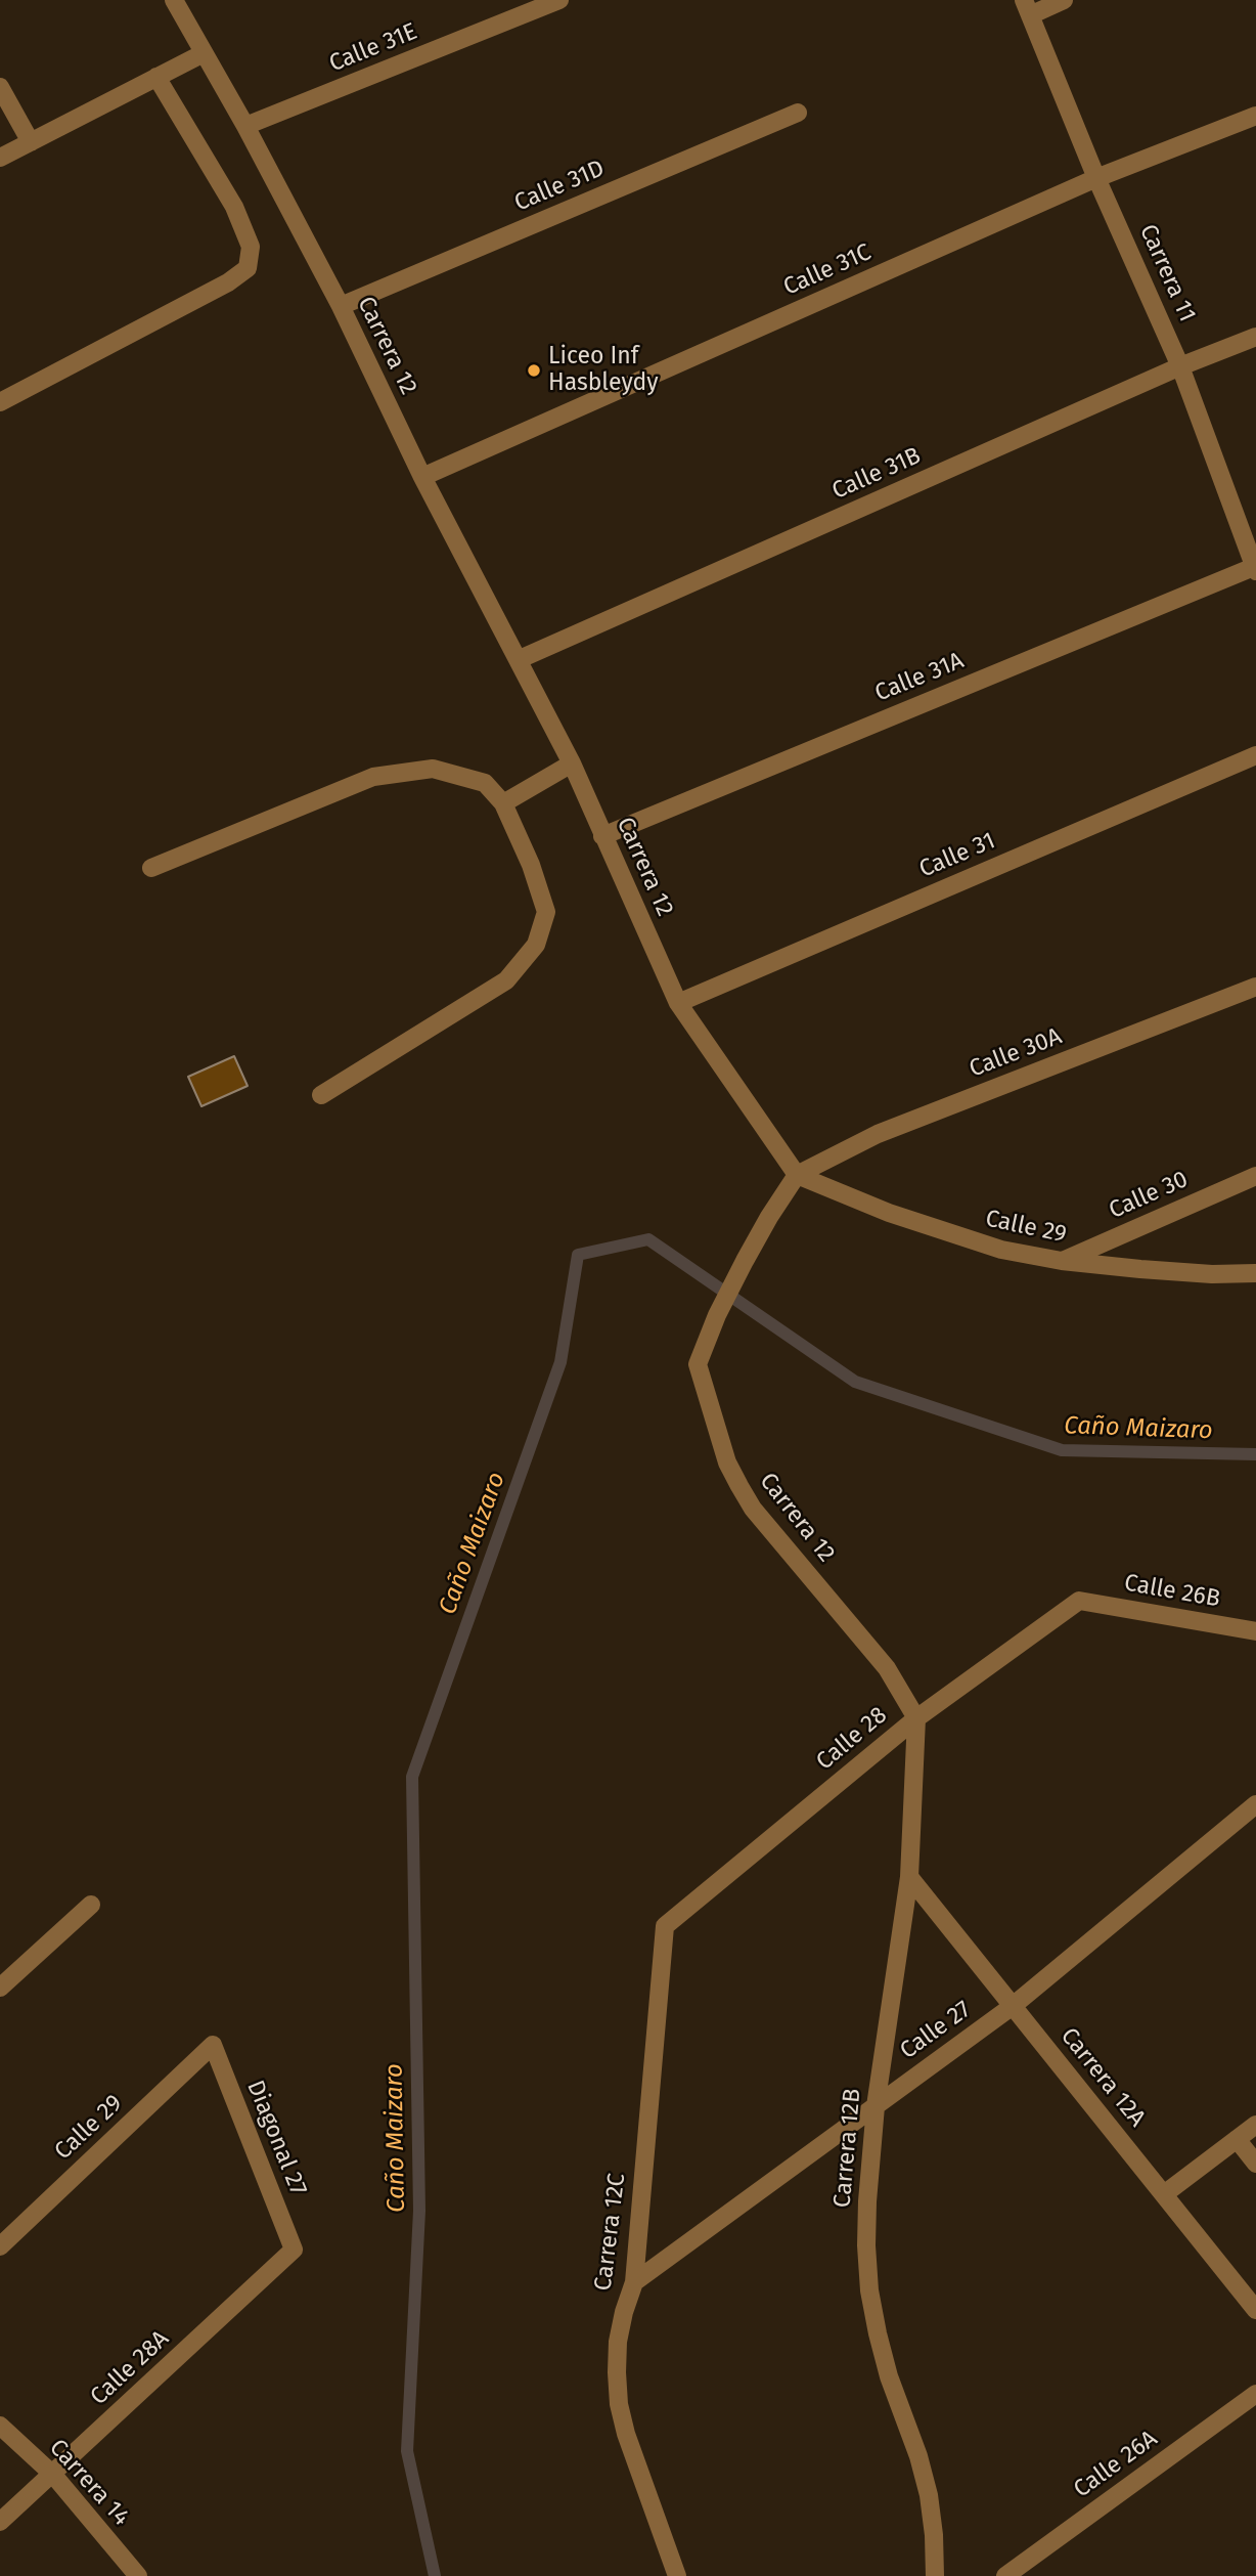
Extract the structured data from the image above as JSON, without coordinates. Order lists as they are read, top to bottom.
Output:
{
  "streets": {
    "street": [
      "Calle 31E",
      "Calle 31D",
      "Calle 31C",
      "Carrera 11",
      "Carrera 12",
      "Calle 31B",
      "Calle 31A",
      "Calle 31",
      "Calle 30A",
      "Calle 30",
      "Calle 29",
      "Calle 26B",
      "Calle 28",
      "Calle 27",
      "Carrera 12A",
      "Diagonal 27",
      "Carrera 12B",
      "Carrera 12C",
      "Calle 28A",
      "Calle 26A",
      "Carrera 14"
    ]
  },
  "crossings": [
    ["Calle 31E", "Carrera 12"],
    ["Calle 31D", "Carrera 12"],
    ["Calle 31C", "Carrera 11"],
    ["Calle 31C", "Carrera 12"],
    ["Carrera 11", "Calle 31B"],
    ["Carrera 11", "Calle 31A"],
    ["Carrera 12", "Calle 31B"],
    ["Carrera 12", "Calle 31A"],
    ["Carrera 12", "Calle 31"],
    ["Carrera 12", "Calle 30A"],
    ["Carrera 12", "Calle 29"],
    ["Carrera 12", "Calle 28"],
    ["Carrera 12", "Carrera 12B"],
    ["Calle 30A", "Calle 29"],
    ["Calle 30", "Calle 29"],
    ["Calle 29", "Diagonal 27"],
    ["Calle 26B", "Calle 28"],
    ["Calle 28", "Carrera 12B"],
    ["Calle 28", "Carrera 12C"],
    ["Calle 27", "Carrera 12A"],
    ["Calle 27", "Carrera 12B"],
    ["Calle 27", "Carrera 12C"],
    ["Carrera 12A", "Carrera 12B"],
    ["Diagonal 27", "Calle 28A"],
    ["Calle 28A", "Carrera 14"]
  ],
  "water": ["Caño Maizaro"],
  "places": ["Liceo Inf Hasbleydy"]
}
